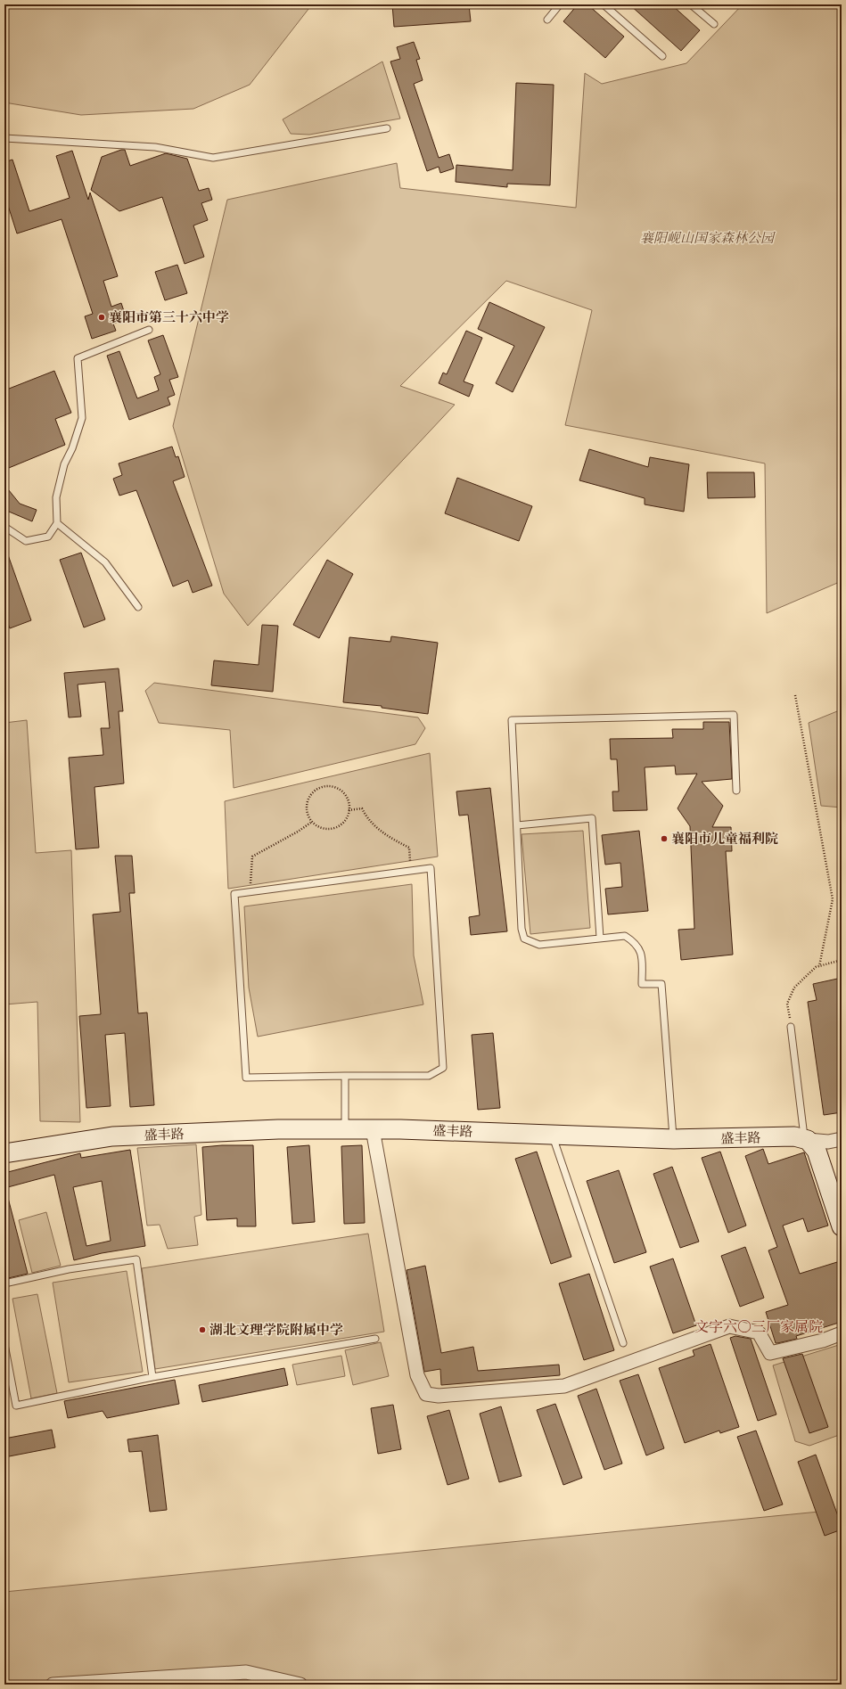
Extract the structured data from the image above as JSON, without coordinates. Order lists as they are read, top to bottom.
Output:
{
  "streets": {
    "street": ["盛丰路"]
  },
  "districts": ["文字六〇三厂家属院"],
  "parks": ["襄阳岘山国家森林公园"],
  "places": ["襄阳市第三十六中学", "襄阳市儿童福利院", "湖北文理学院附属中学"]
}
